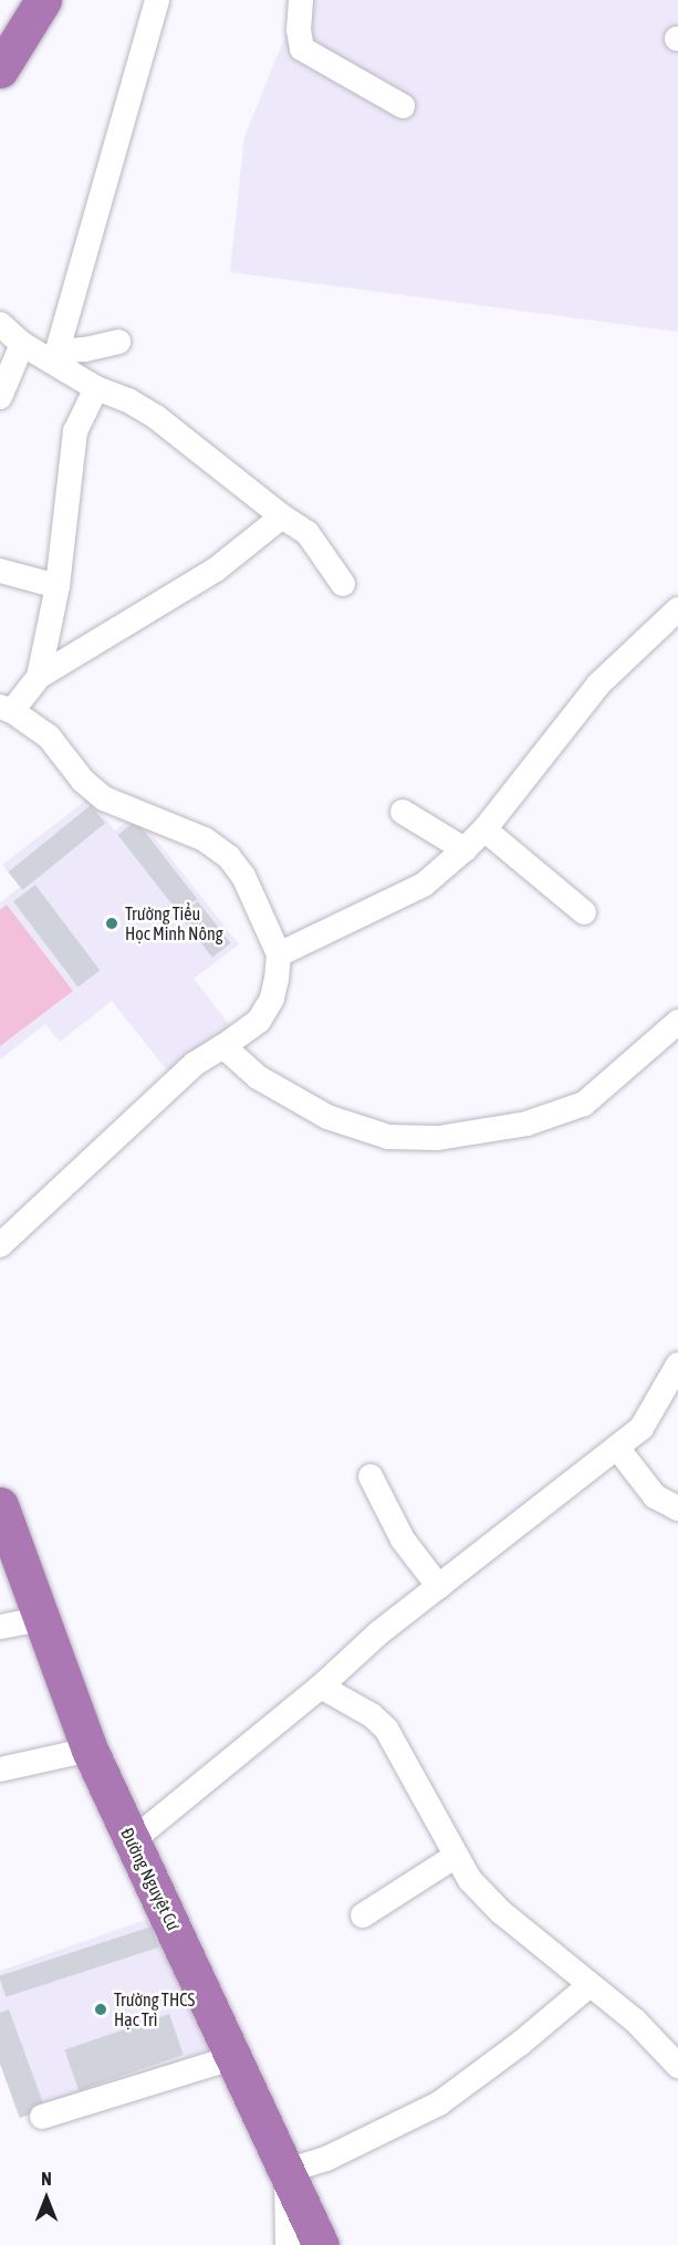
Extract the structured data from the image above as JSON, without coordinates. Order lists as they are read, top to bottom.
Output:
{
  "streets": {
    "highway": ["Đường Nguyệt Cư"]
  },
  "places": ["Trường Tiểu Học Minh Nông", "Trường THCS Hạc Trì"],
  "north": "top"
}
